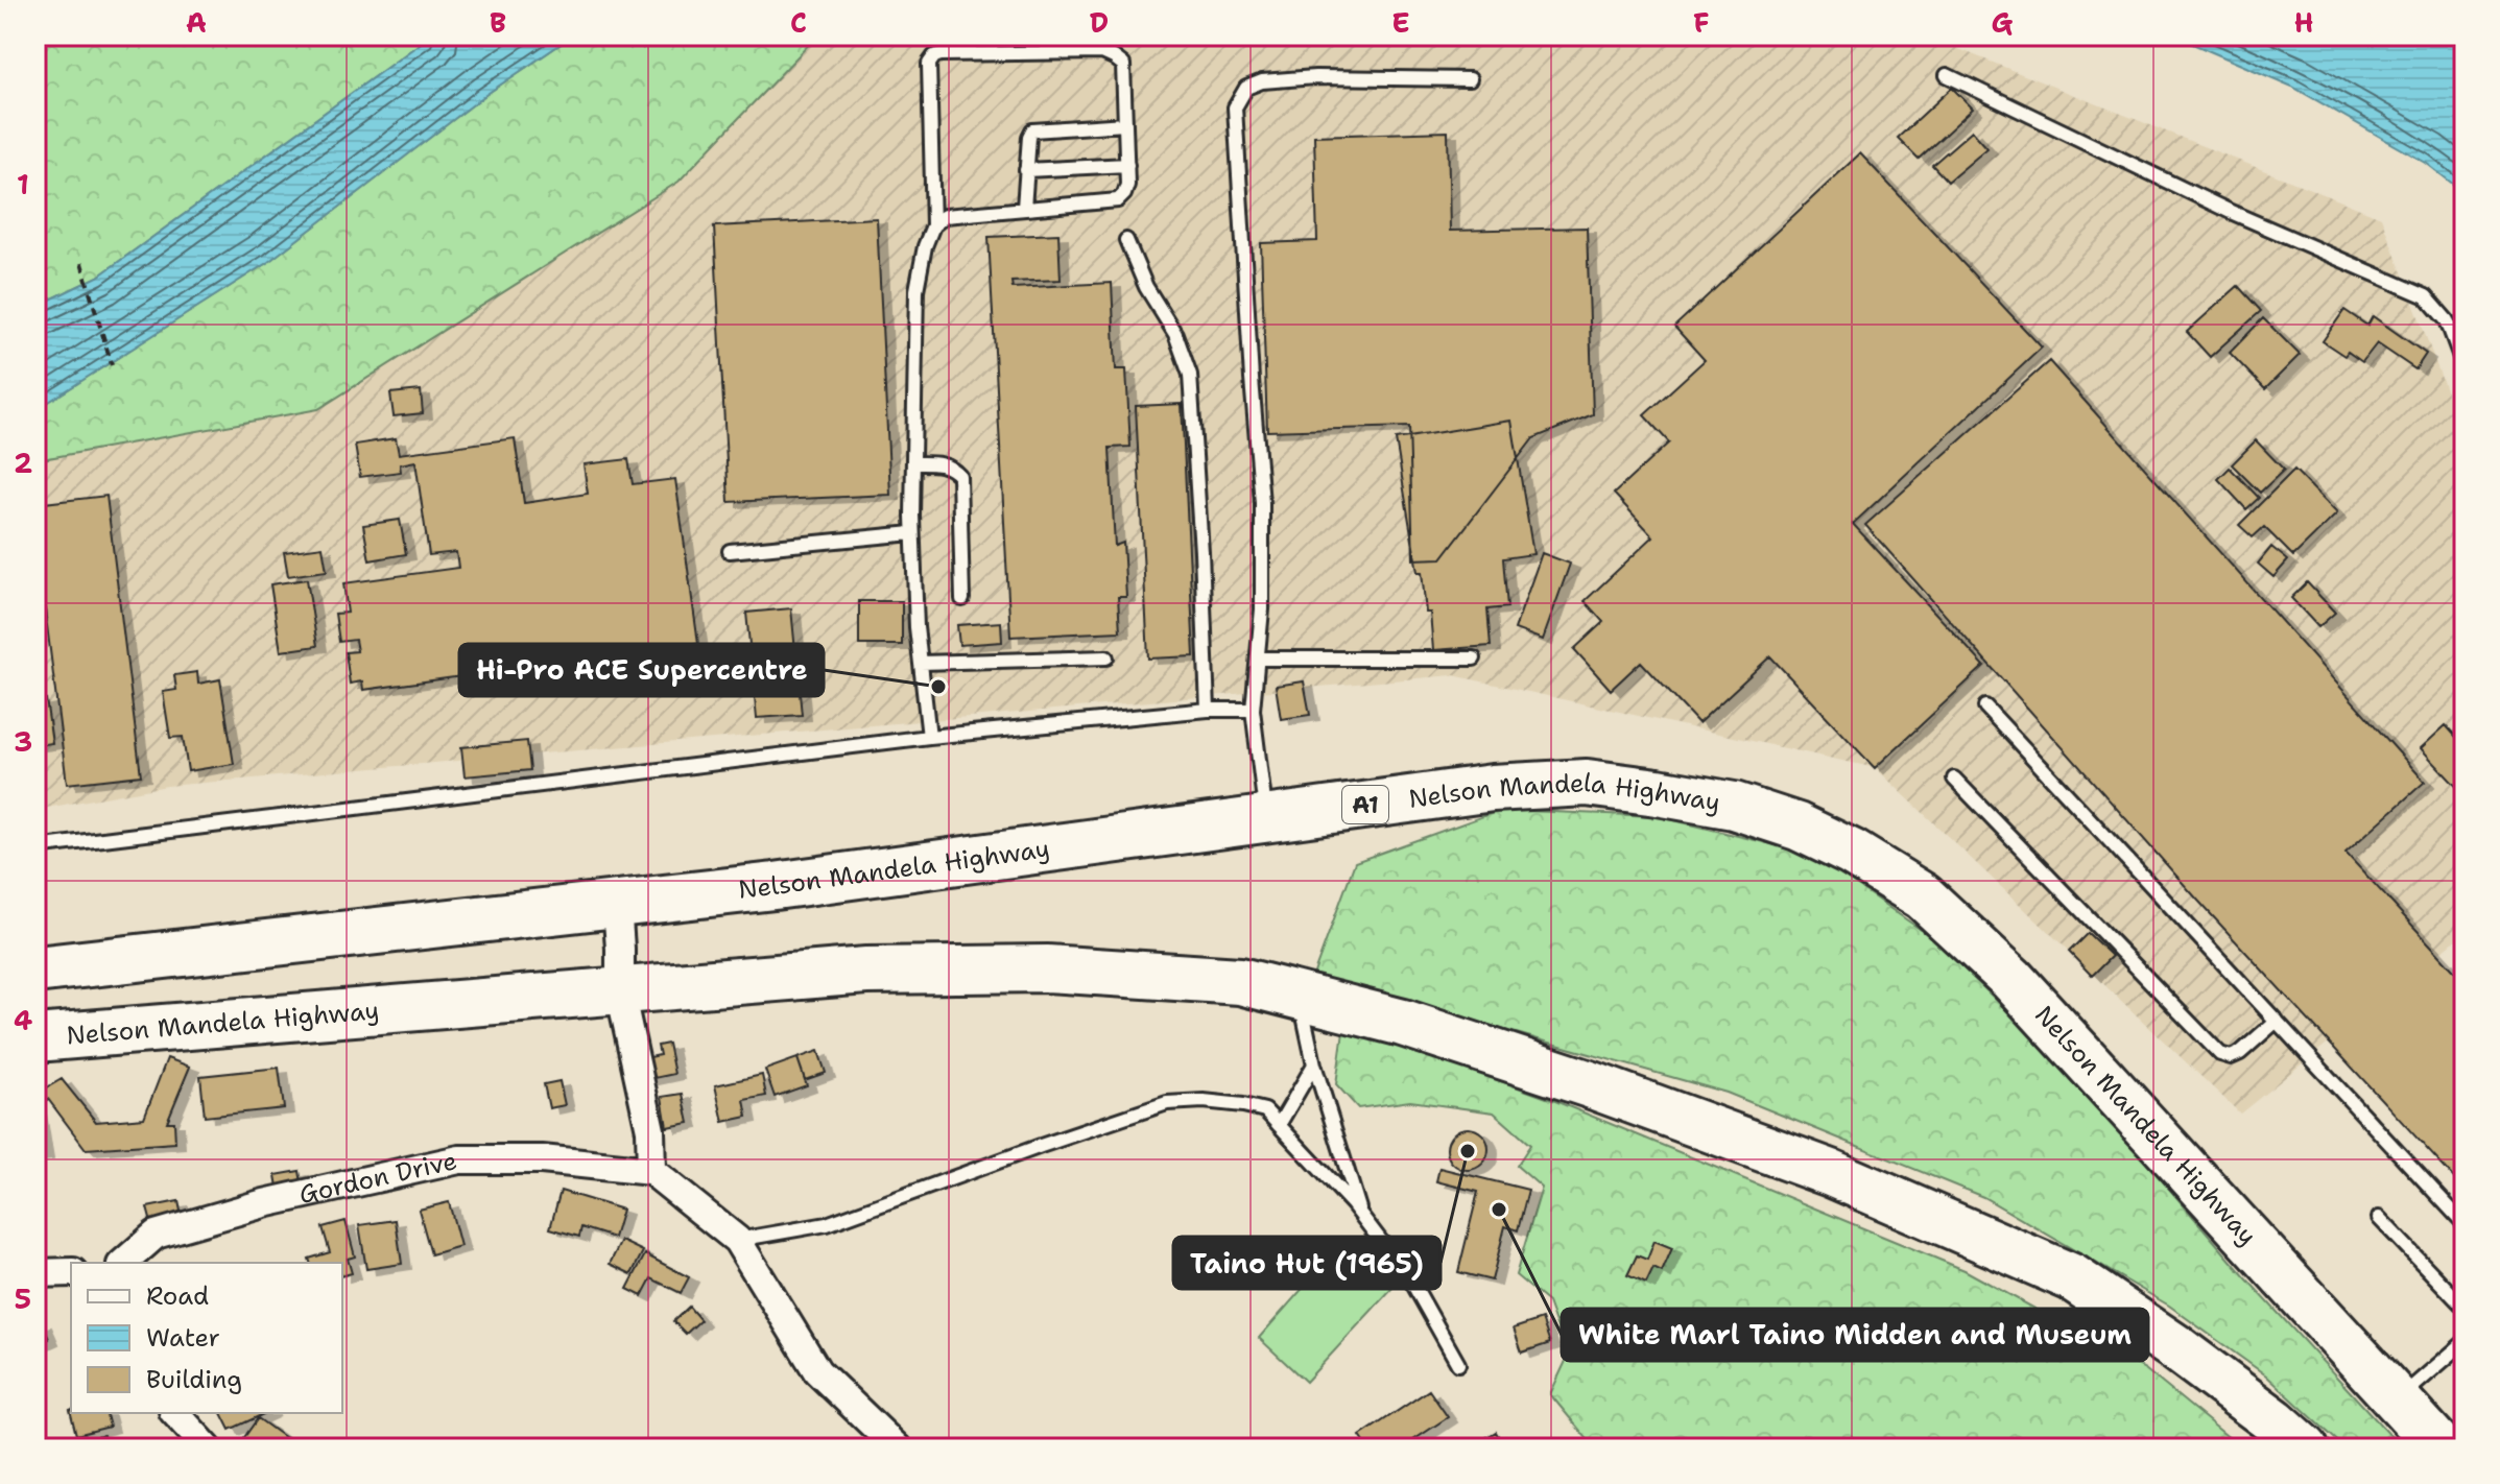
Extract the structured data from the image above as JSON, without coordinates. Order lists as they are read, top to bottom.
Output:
{
  "streets": {
    "highway": ["Nelson Mandela Highway", "A1"],
    "street": ["Gordon Drive"]
  },
  "places": ["Hi-Pro ACE Supercentre", "Taino Hut (1965)", "White Marl Taino Midden and Museum"],
  "legend": ["Road", "Water", "Building"],
  "grid": {
    "columns": [
      "A",
      "B",
      "C",
      "D",
      "E",
      "F",
      "G",
      "H"
    ],
    "rows": [
      "1",
      "2",
      "3",
      "4",
      "5"
    ]
  }
}
